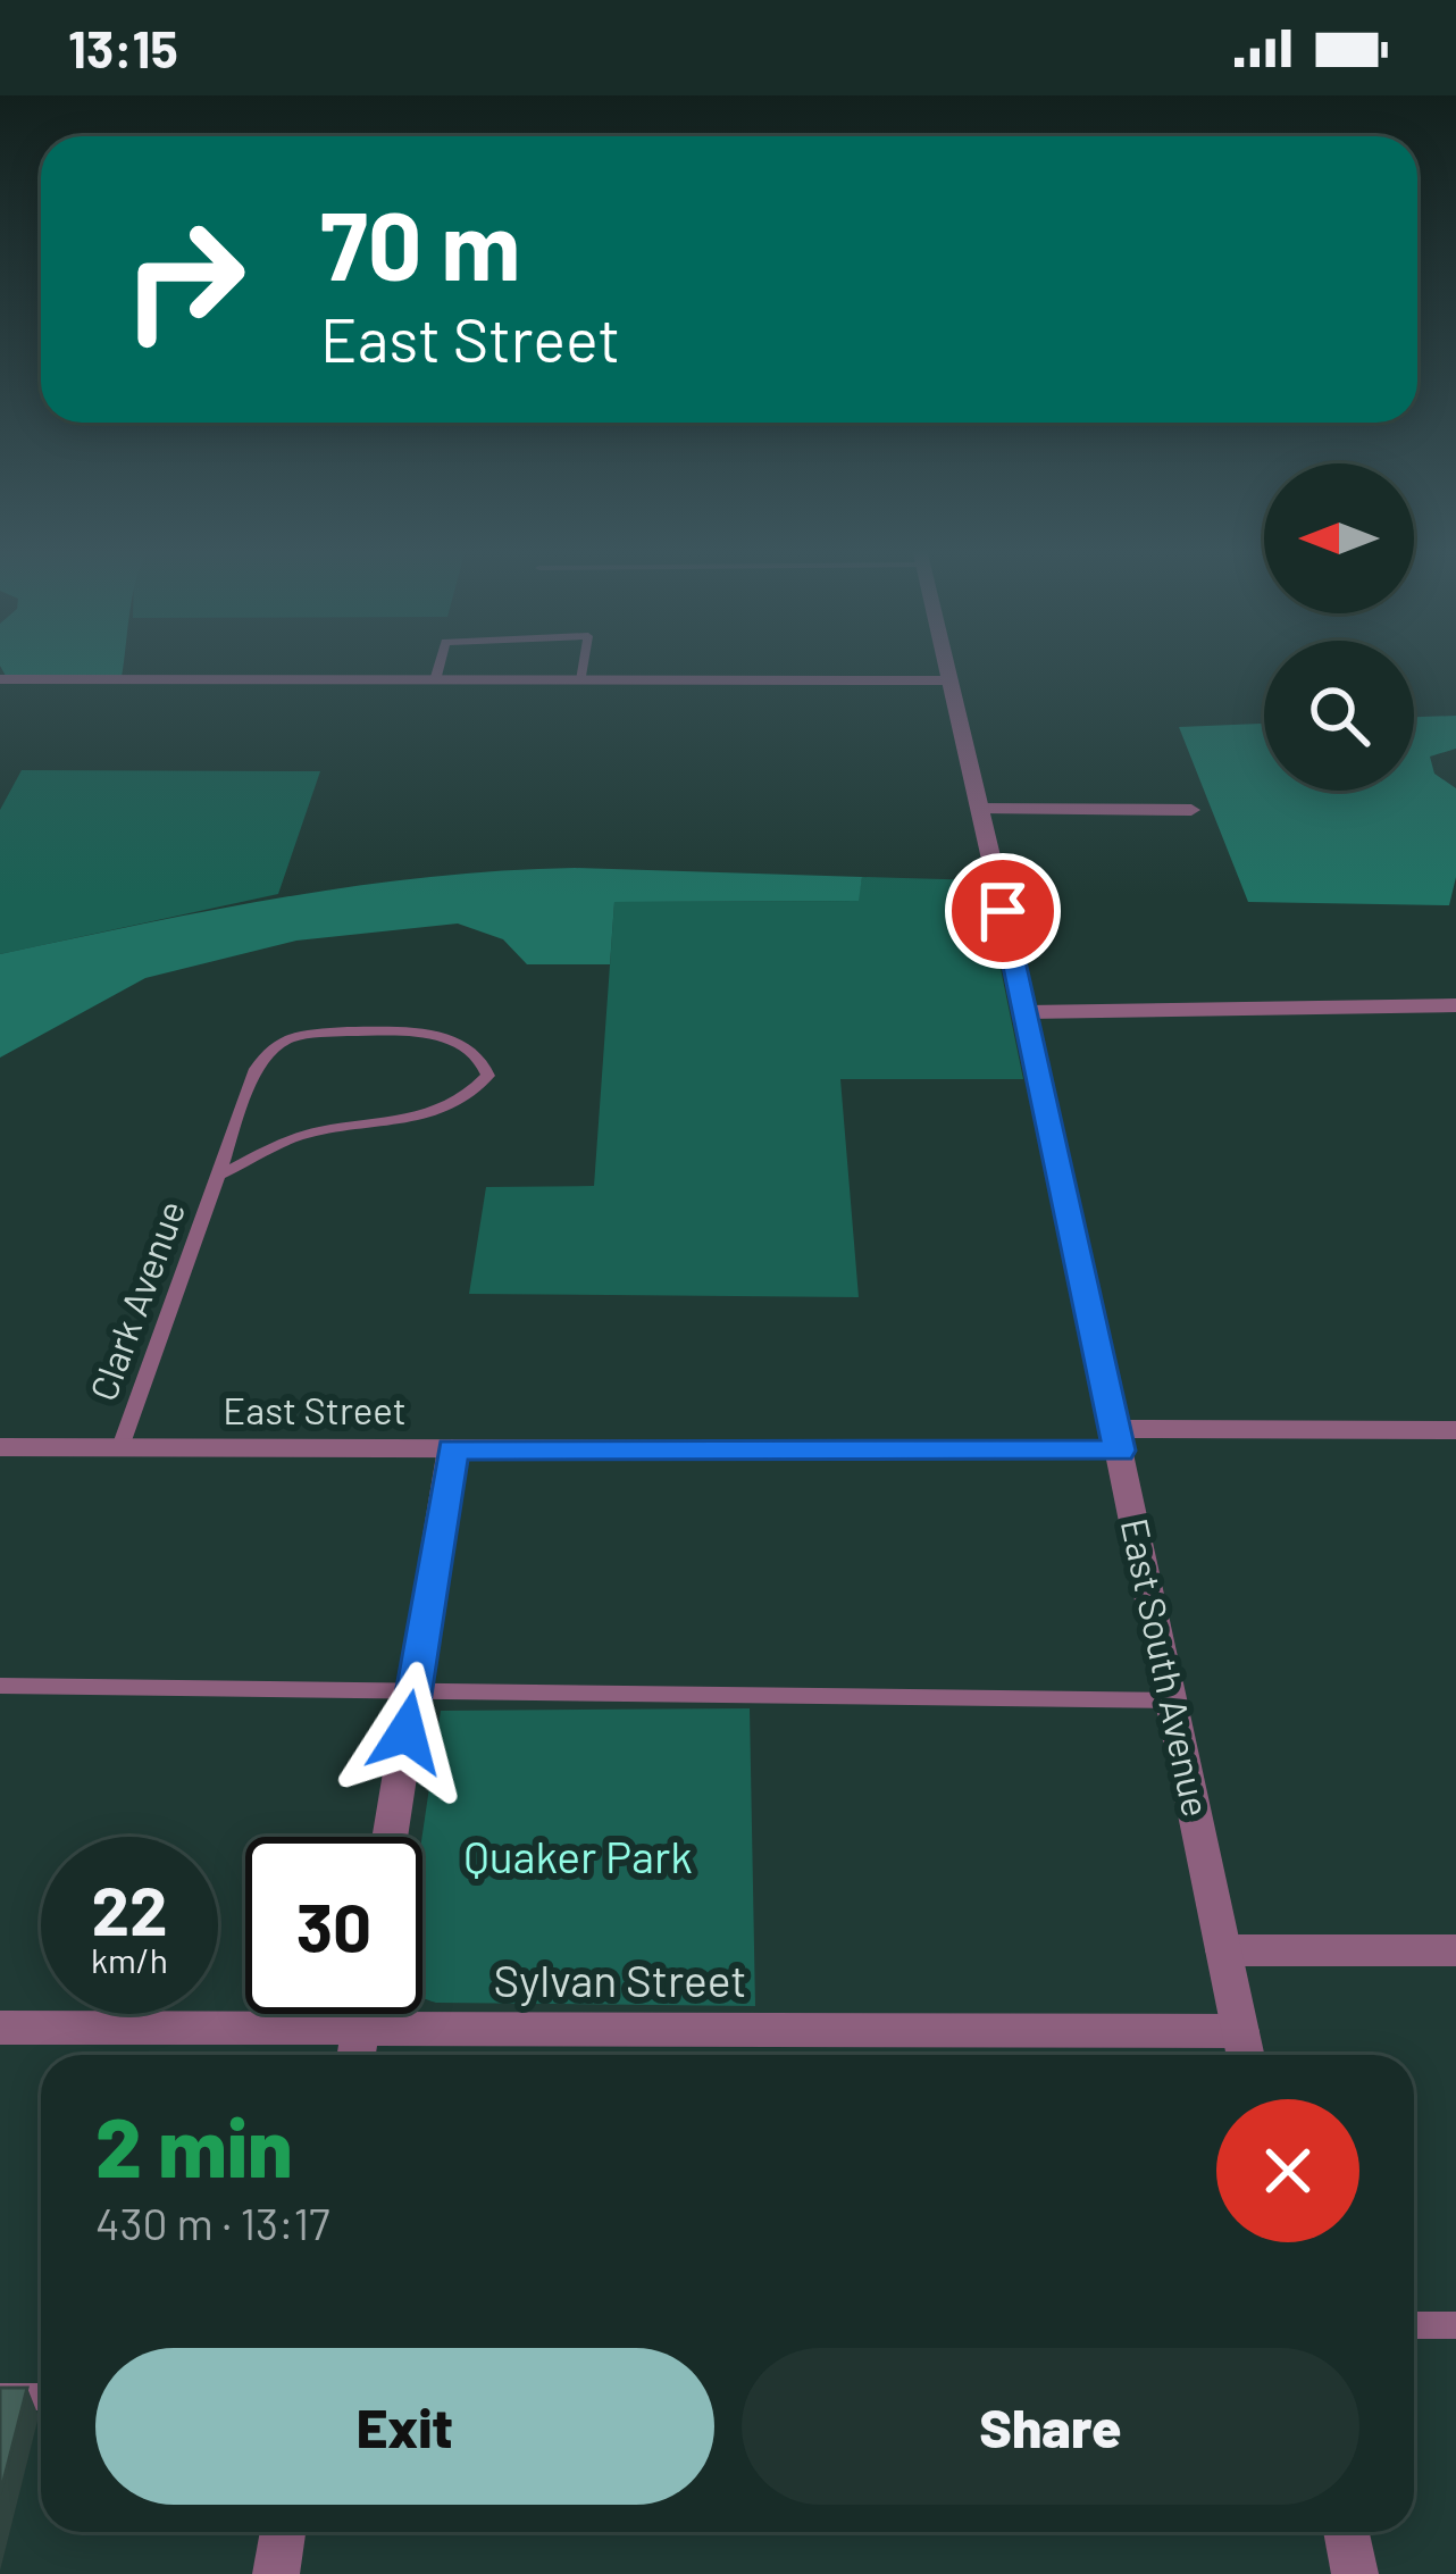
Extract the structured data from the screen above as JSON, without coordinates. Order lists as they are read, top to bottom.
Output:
{
  "streets": {
    "street": ["East Street", "East South Avenue", "Sylvan Street"],
    "lane": ["Clark Avenue"]
  },
  "crossings": [
    ["Clark Avenue", "East Street"],
    ["East Street", "East South Avenue"],
    ["East South Avenue", "Sylvan Street"]
  ],
  "parks": ["Quaker Park"],
  "north": "left",
  "page": {
    "status": "13:15",
    "turn": ["70 m", "East Street"],
    "speed": "22 km/h",
    "limit": "30",
    "heading": ["2 min", "430 m · 13:17"],
    "buttons": ["Exit", "Share"]
  }
}
